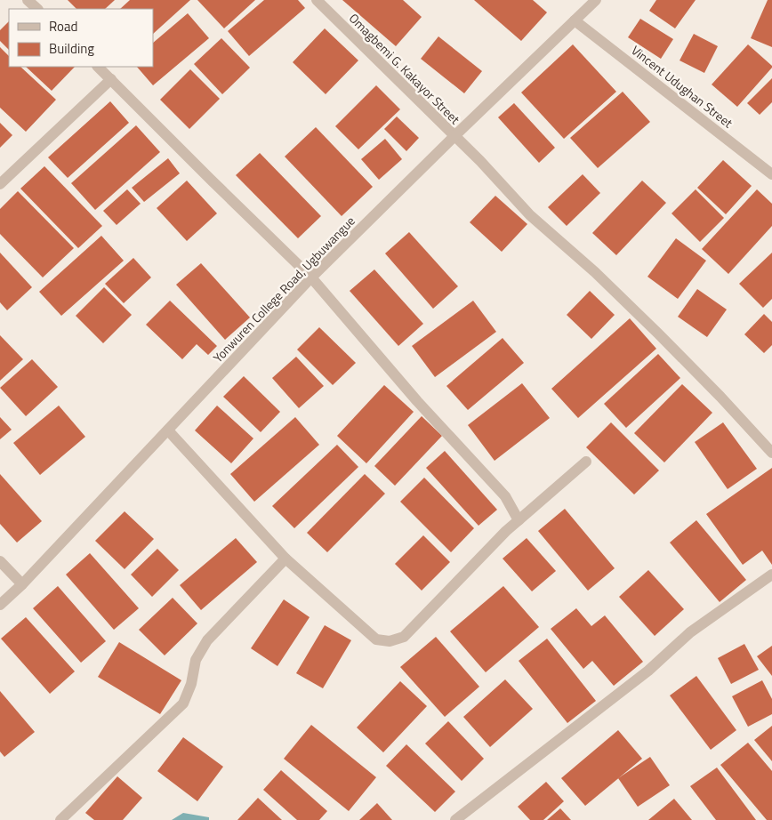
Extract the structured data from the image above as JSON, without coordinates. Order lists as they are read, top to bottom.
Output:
{
  "streets": {
    "street": ["Omagbemi G. Kakayor Street", "Vincent Udughan Street", "Yonwuren College Road, Ugbuwangue"]
  },
  "crossings": [
    ["Omagbemi G. Kakayor Street", "Yonwuren College Road, Ugbuwangue"],
    ["Vincent Udughan Street", "Yonwuren College Road, Ugbuwangue"]
  ],
  "legend": ["Road", "Building"]
}
